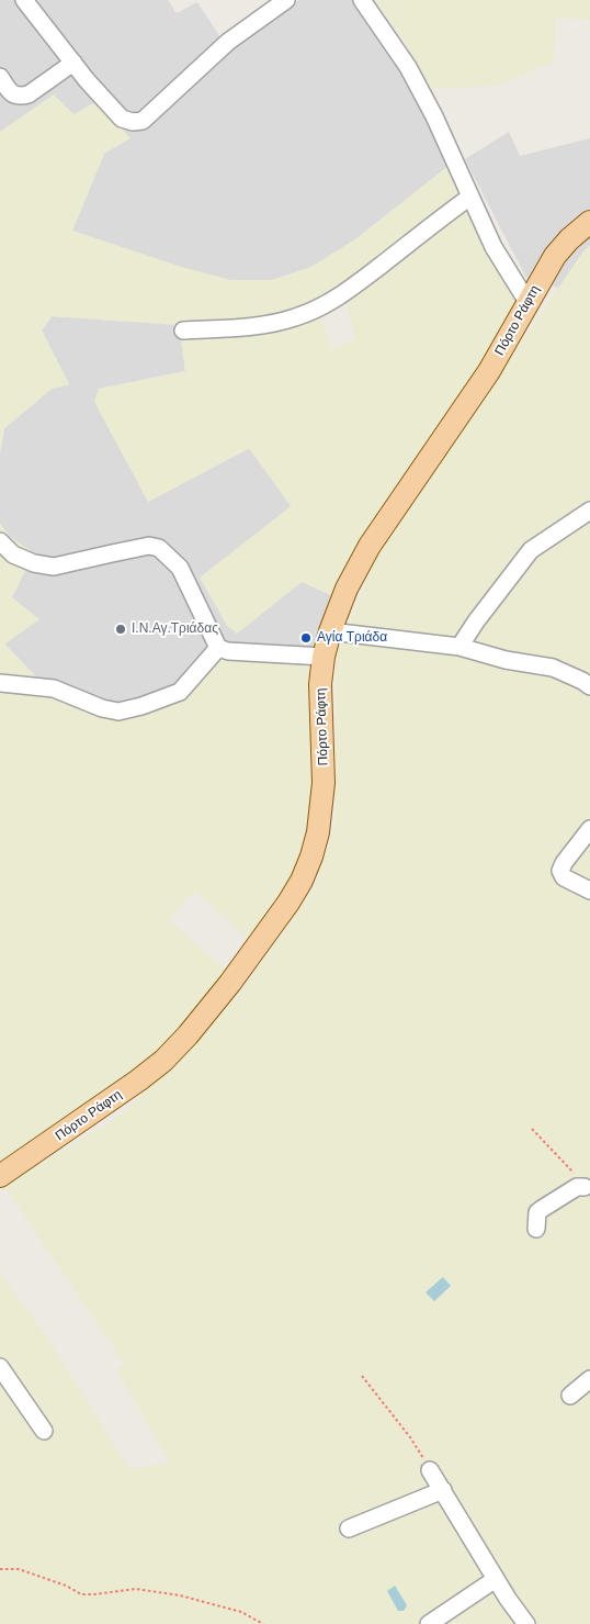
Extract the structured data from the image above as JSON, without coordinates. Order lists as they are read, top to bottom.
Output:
{
  "streets": {
    "main road": ["Πόρτο Ράφτη"]
  },
  "places": ["Ι.Ν.Αγ.Τριάδας", "Αγία Τριάδα"]
}
